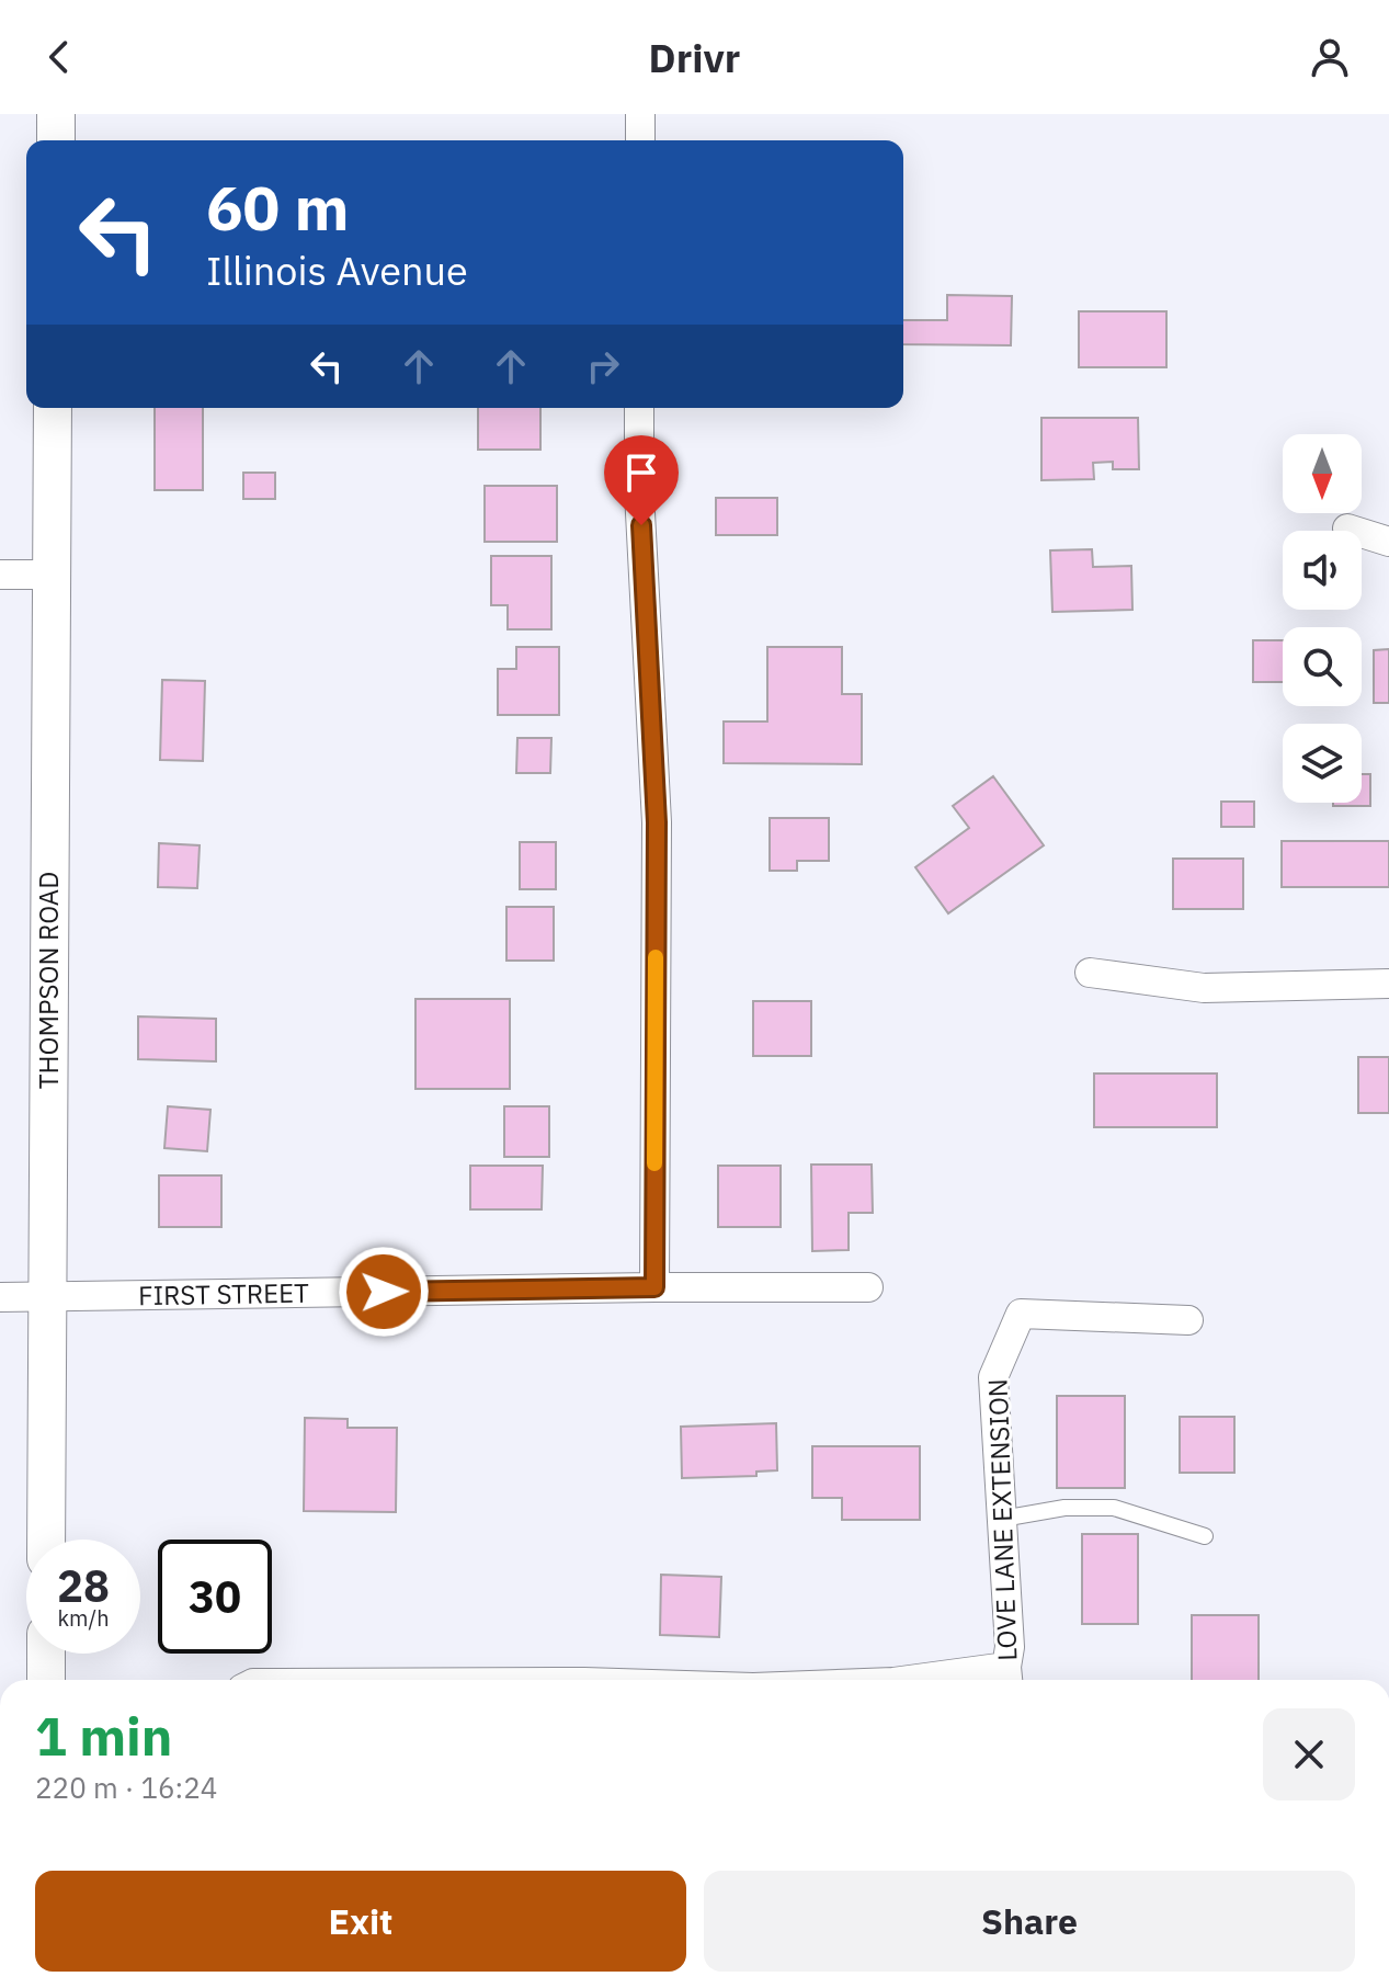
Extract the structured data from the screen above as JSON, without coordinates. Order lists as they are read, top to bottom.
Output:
{
  "streets": {
    "street": ["THOMPSON ROAD", "FIRST STREET", "LOVE LANE EXTENSION"]
  },
  "crossings": [
    ["THOMPSON ROAD", "FIRST STREET"]
  ],
  "north": "bottom",
  "page": {
    "header": "Drivr",
    "turn": ["60 m", "Illinois Avenue"],
    "speed": "28 km/h",
    "limit": "30",
    "heading": ["1 min", "220 m · 16:24"],
    "buttons": ["Exit", "Share"]
  }
}
